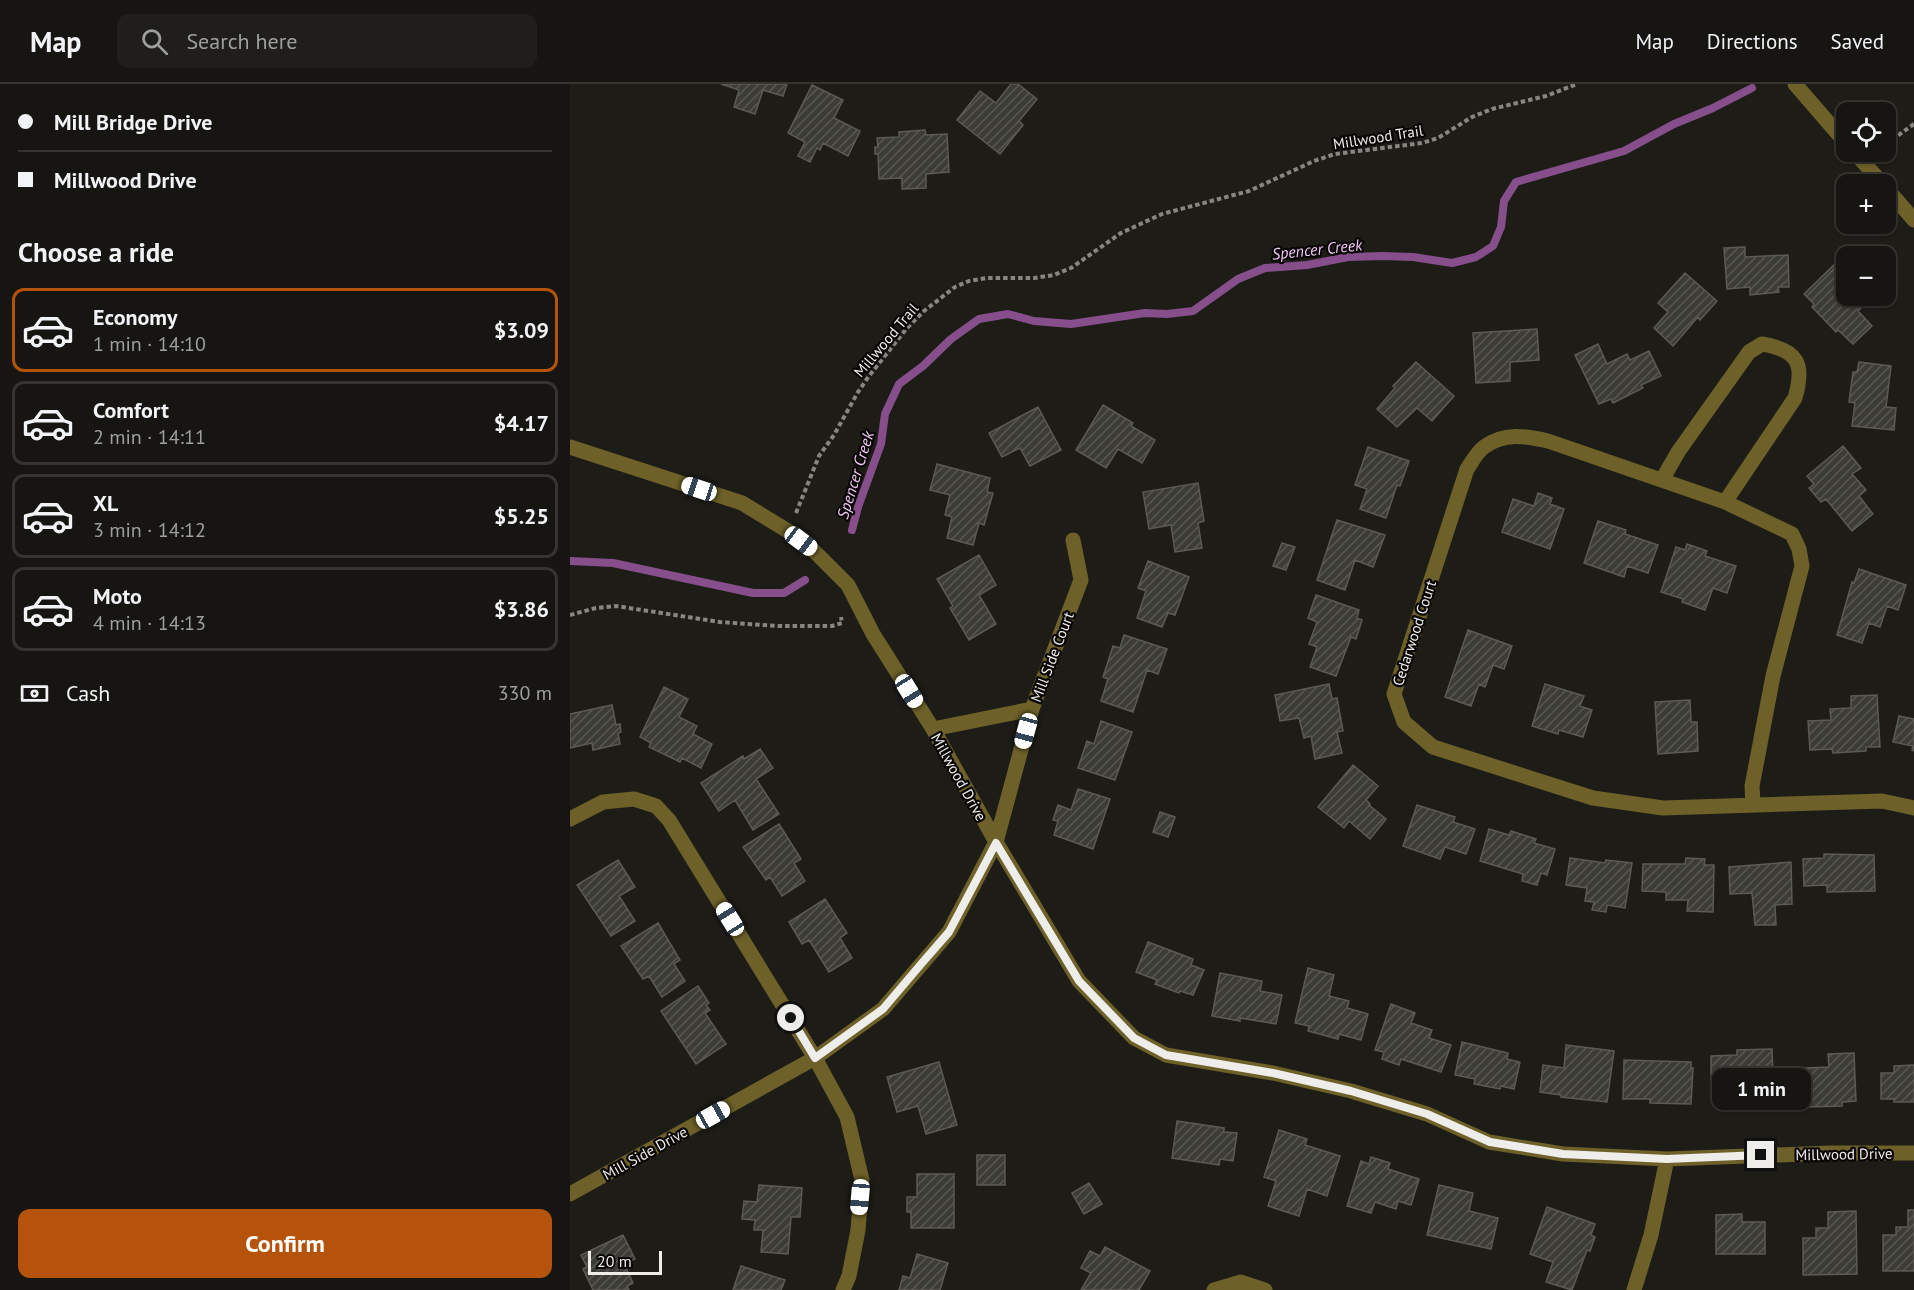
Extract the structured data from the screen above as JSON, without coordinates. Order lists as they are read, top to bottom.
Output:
{
  "streets": {
    "street": [
      "Cedarwood Court",
      "Mill Side Court",
      "Millwood Drive",
      "Mill Side Drive"
    ],
    "path": ["Millwood Trail"]
  },
  "crossings": [
    ["Millwood Trail", "Millwood Drive"],
    ["Mill Side Court", "Millwood Drive"],
    ["Mill Side Court", "Mill Side Drive"],
    ["Millwood Drive", "Mill Side Drive"]
  ],
  "water": ["Spencer Creek"],
  "scale_bar": "20 m",
  "page": {
    "header": "Map",
    "search": "Search here",
    "nav": ["Map", "Directions", "Saved"],
    "banner": ["Mill Bridge Drive", "Millwood Drive"],
    "map_buttons": ["+", "−"],
    "heading": "Choose a ride",
    "list": [
      {
        "name": "Economy",
        "note": "1 min · 14:10",
        "value": "$3.09"
      },
      {
        "name": "Comfort",
        "note": "2 min · 14:11",
        "value": "$4.17"
      },
      {
        "name": "XL",
        "note": "3 min · 14:12",
        "value": "$5.25"
      },
      {
        "name": "Moto",
        "note": "4 min · 14:13",
        "value": "$3.86"
      }
    ],
    "pay": ["Cash", "330 m"],
    "bubble": "1 min",
    "buttons": "Confirm",
    "scale": "20 m"
  }
}
